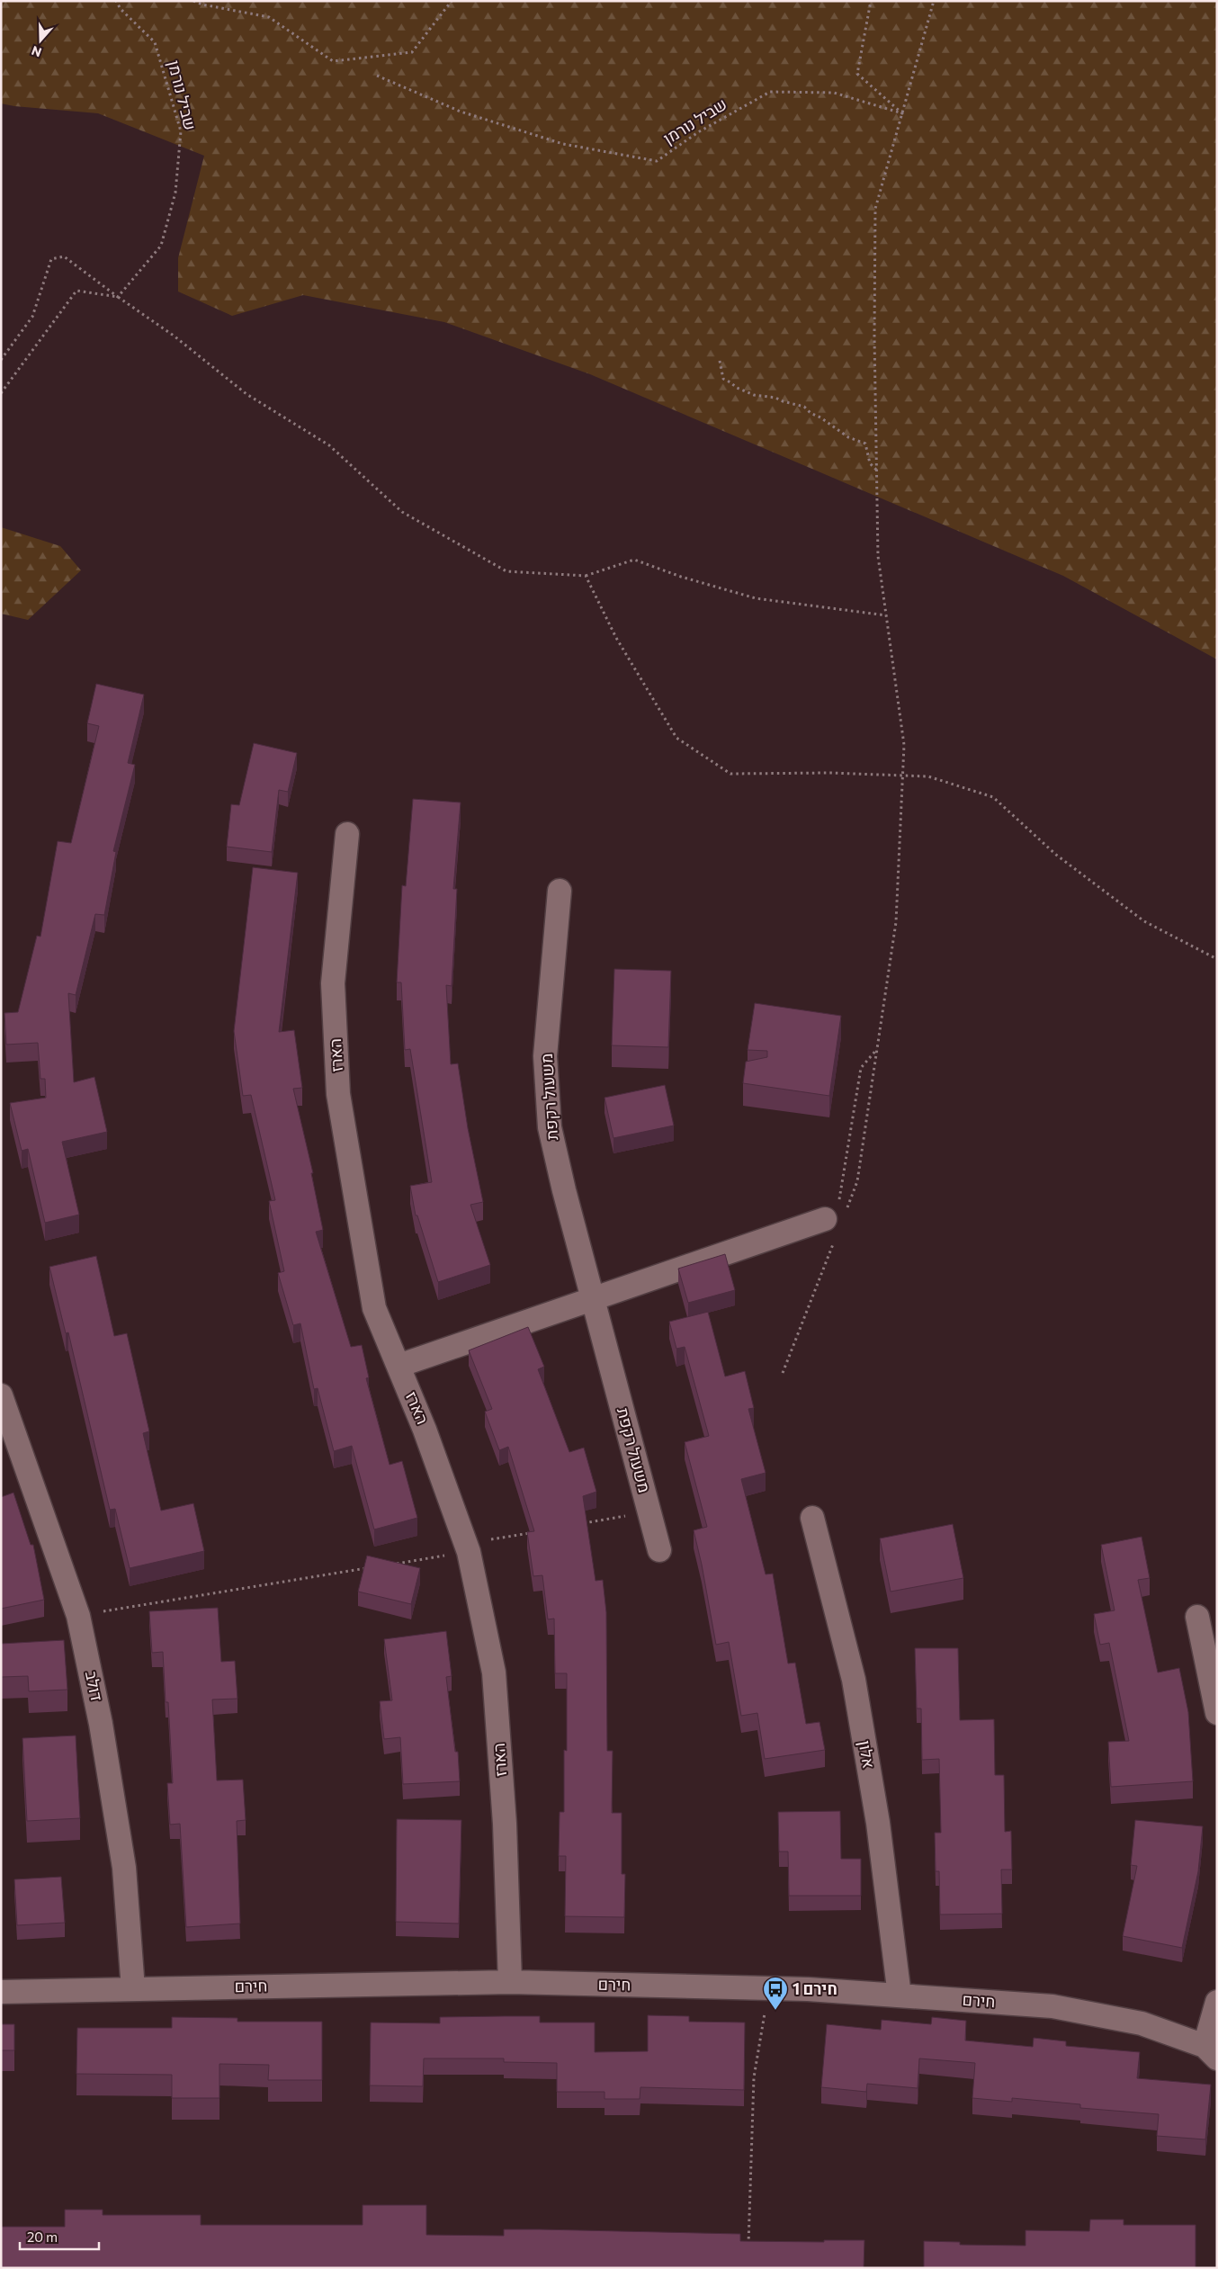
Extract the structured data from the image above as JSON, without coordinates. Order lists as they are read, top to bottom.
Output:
{
  "streets": {
    "street": [
      "הארז",
      "משעול רקפת",
      "דולב",
      "אלון",
      "חירם"
    ],
    "path": ["שביל נורמן"]
  },
  "crossings": [
    ["הארז", "חירם"],
    ["דולב", "חירם"],
    ["אלון", "חירם"]
  ],
  "places": {
    "bus stop": ["חירם 1"]
  },
  "scale_bar": "20 m",
  "north": "bottom"
}
